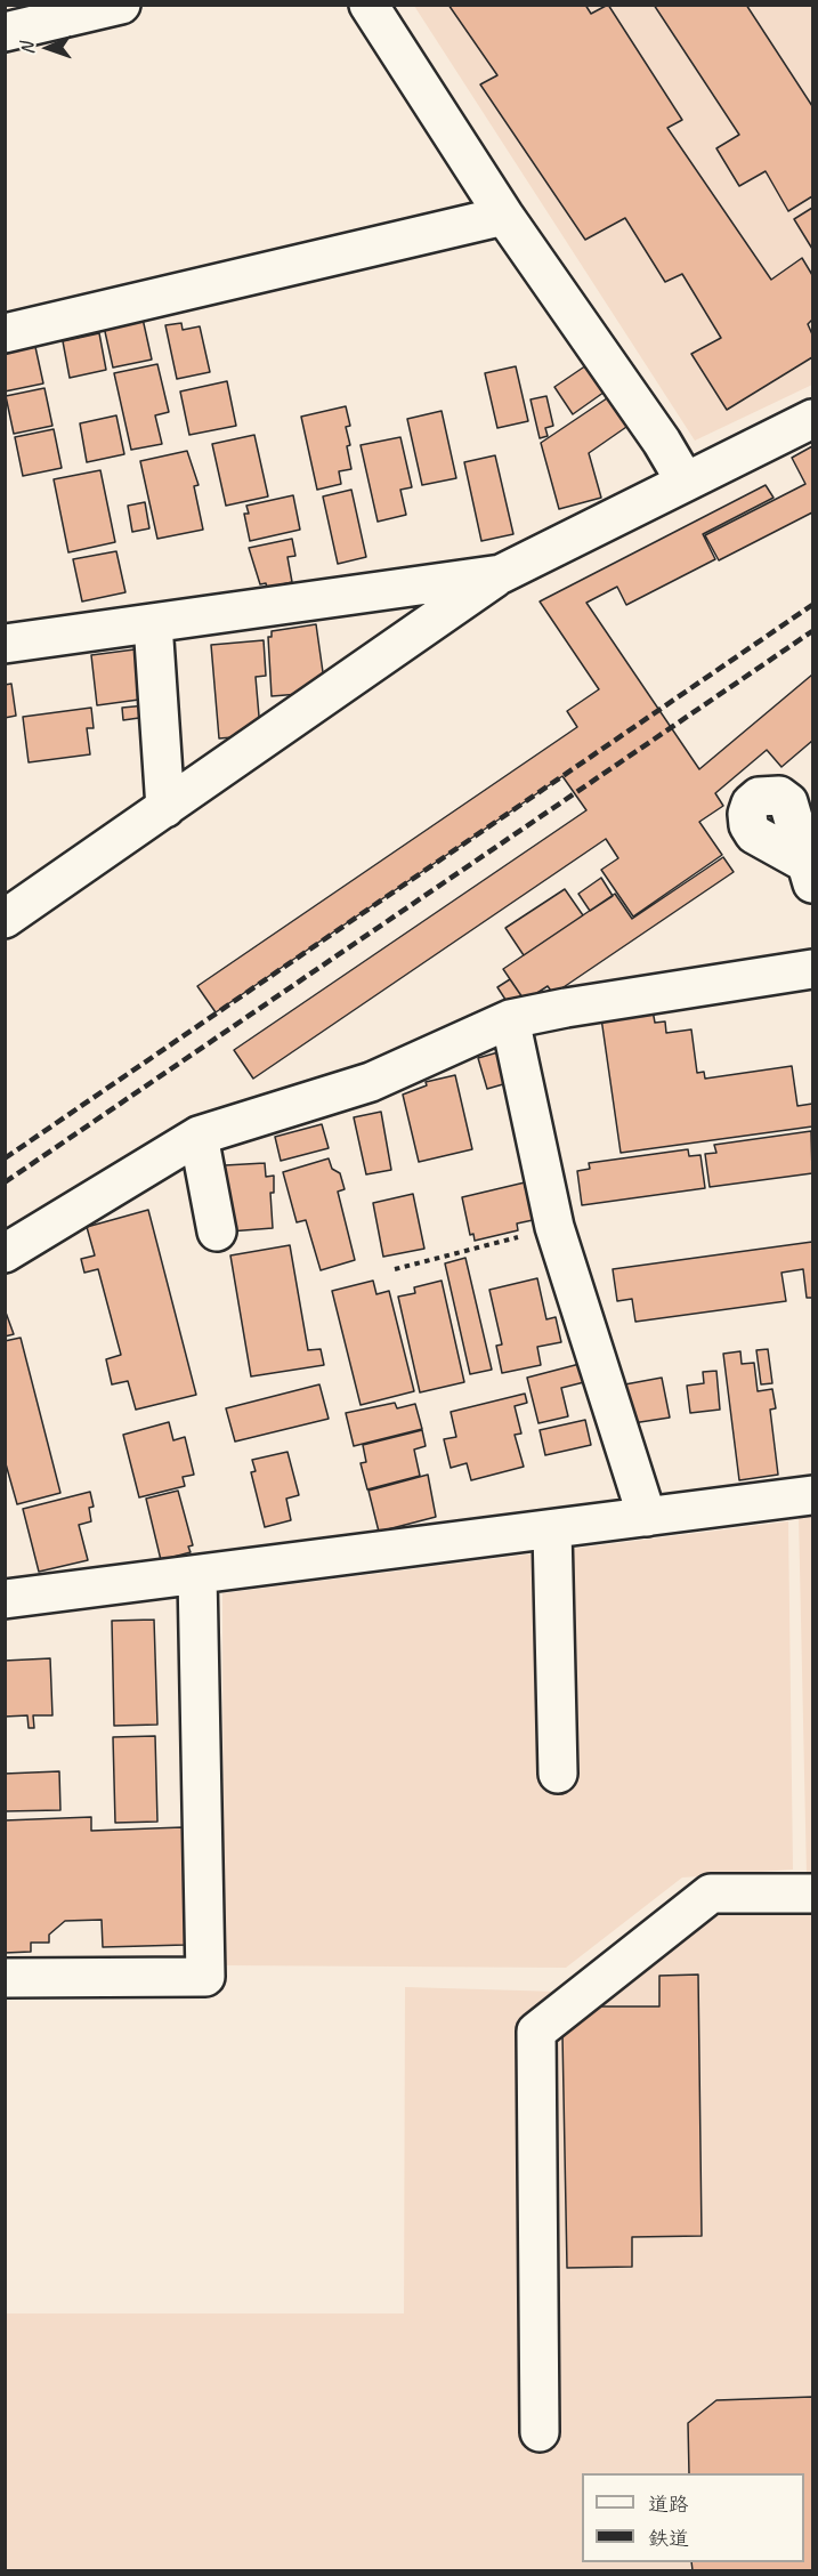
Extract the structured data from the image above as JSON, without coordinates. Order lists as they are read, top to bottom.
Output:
{
  "legend": ["道路", "鉄道"],
  "north": "left"
}
